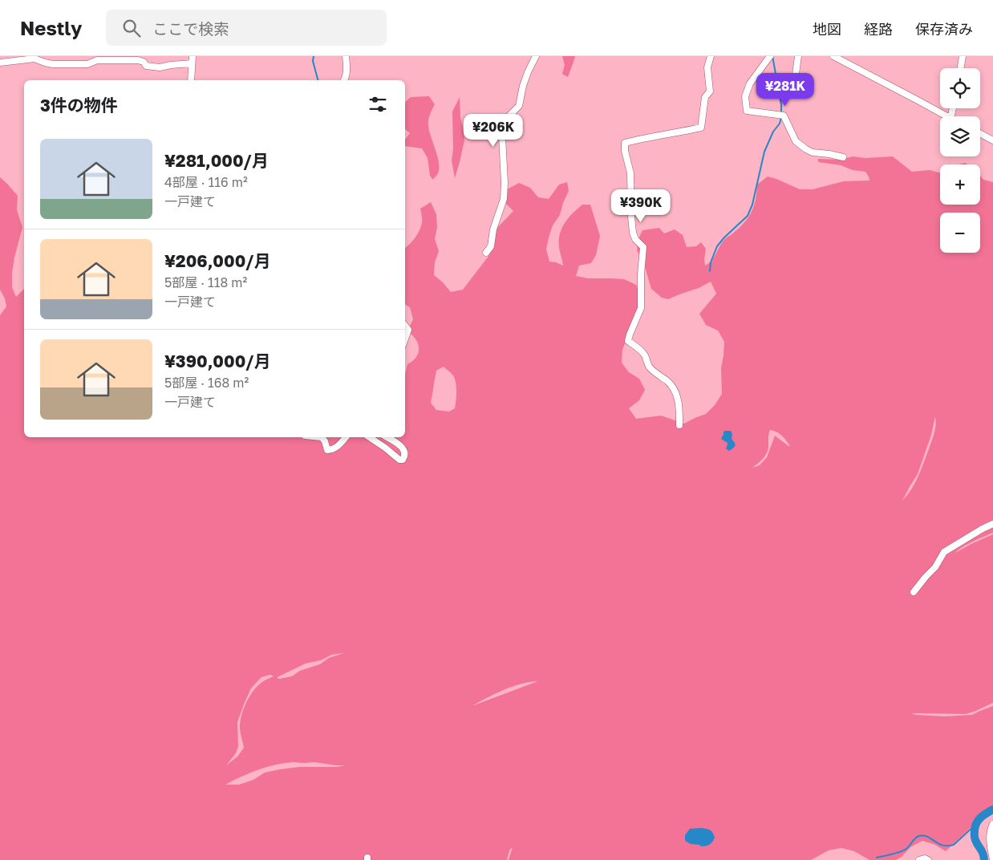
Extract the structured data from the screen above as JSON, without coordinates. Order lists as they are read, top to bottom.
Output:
{
  "page": {
    "header": "Nestly",
    "search": "ここで検索",
    "nav": ["地図", "経路", "保存済み"],
    "map_buttons": ["+", "−"],
    "price": ["¥281K", "¥206K", "¥390K"],
    "heading": "3件の物件",
    "list": [
      {
        "name": "¥281,000/月",
        "note": "4部屋 · 116 m² · 一戸建て"
      },
      {
        "name": "¥206,000/月",
        "note": "5部屋 · 118 m² · 一戸建て"
      },
      {
        "name": "¥390,000/月",
        "note": "5部屋 · 168 m² · 一戸建て"
      }
    ]
  }
}
